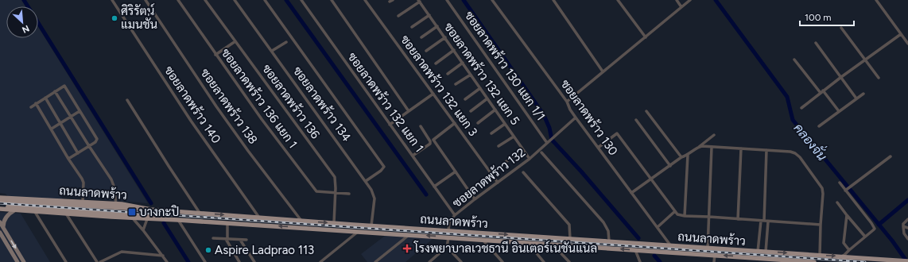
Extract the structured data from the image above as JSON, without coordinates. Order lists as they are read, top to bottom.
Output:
{
  "streets": {
    "main road": ["ถนนลาดพร้าว"],
    "street": [
      "ซอยลาดพร้าว 130 แยก 1/1",
      "ซอยลาดพร้าว 132 แยก 5",
      "ซอยลาดพร้าว 132 แยก 3",
      "ซอยลาดพร้าว 136 แยก 1",
      "ซอยลาดพร้าว 136",
      "ซอยลาดพร้าว 132 แยก 1",
      "ซอยลาดพร้าว 134",
      "ซอยลาดพร้าว 140",
      "ซอยลาดพร้าว 138",
      "ซอยลาดพร้าว 130",
      "ซอยลาดพร้าว 132"
    ]
  },
  "crossings": [
    ["ซอยลาดพร้าว 130 แยก 1/1", "ซอยลาดพร้าว 132"],
    ["ซอยลาดพร้าว 132 แยก 5", "ซอยลาดพร้าว 132"],
    ["ซอยลาดพร้าว 132 แยก 3", "ซอยลาดพร้าว 132"],
    ["ซอยลาดพร้าว 136 แยก 1", "ซอยลาดพร้าว 136"],
    ["ซอยลาดพร้าว 136", "ถนนลาดพร้าว"],
    ["ซอยลาดพร้าว 132 แยก 1", "ซอยลาดพร้าว 132"],
    ["ซอยลาดพร้าว 134", "ถนนลาดพร้าว"],
    ["ซอยลาดพร้าว 140", "ถนนลาดพร้าว"],
    ["ซอยลาดพร้าว 138", "ถนนลาดพร้าว"],
    ["ซอยลาดพร้าว 130", "ซอยลาดพร้าว 132"],
    ["ซอยลาดพร้าว 130", "ถนนลาดพร้าว"],
    ["ซอยลาดพร้าว 132", "ถนนลาดพร้าว"]
  ],
  "water": ["คลองจั่น"],
  "places": {
    "other": ["ศิริรัตน์ แมนชั่น", "Aspire Ladprao 113"],
    "transit": ["บางกะปิ"],
    "health": ["โรงพยาบาลเวชธานี อินเตอร์เนชันแนล"]
  },
  "scale_bar": "100 m",
  "north": "bottom right"
}
